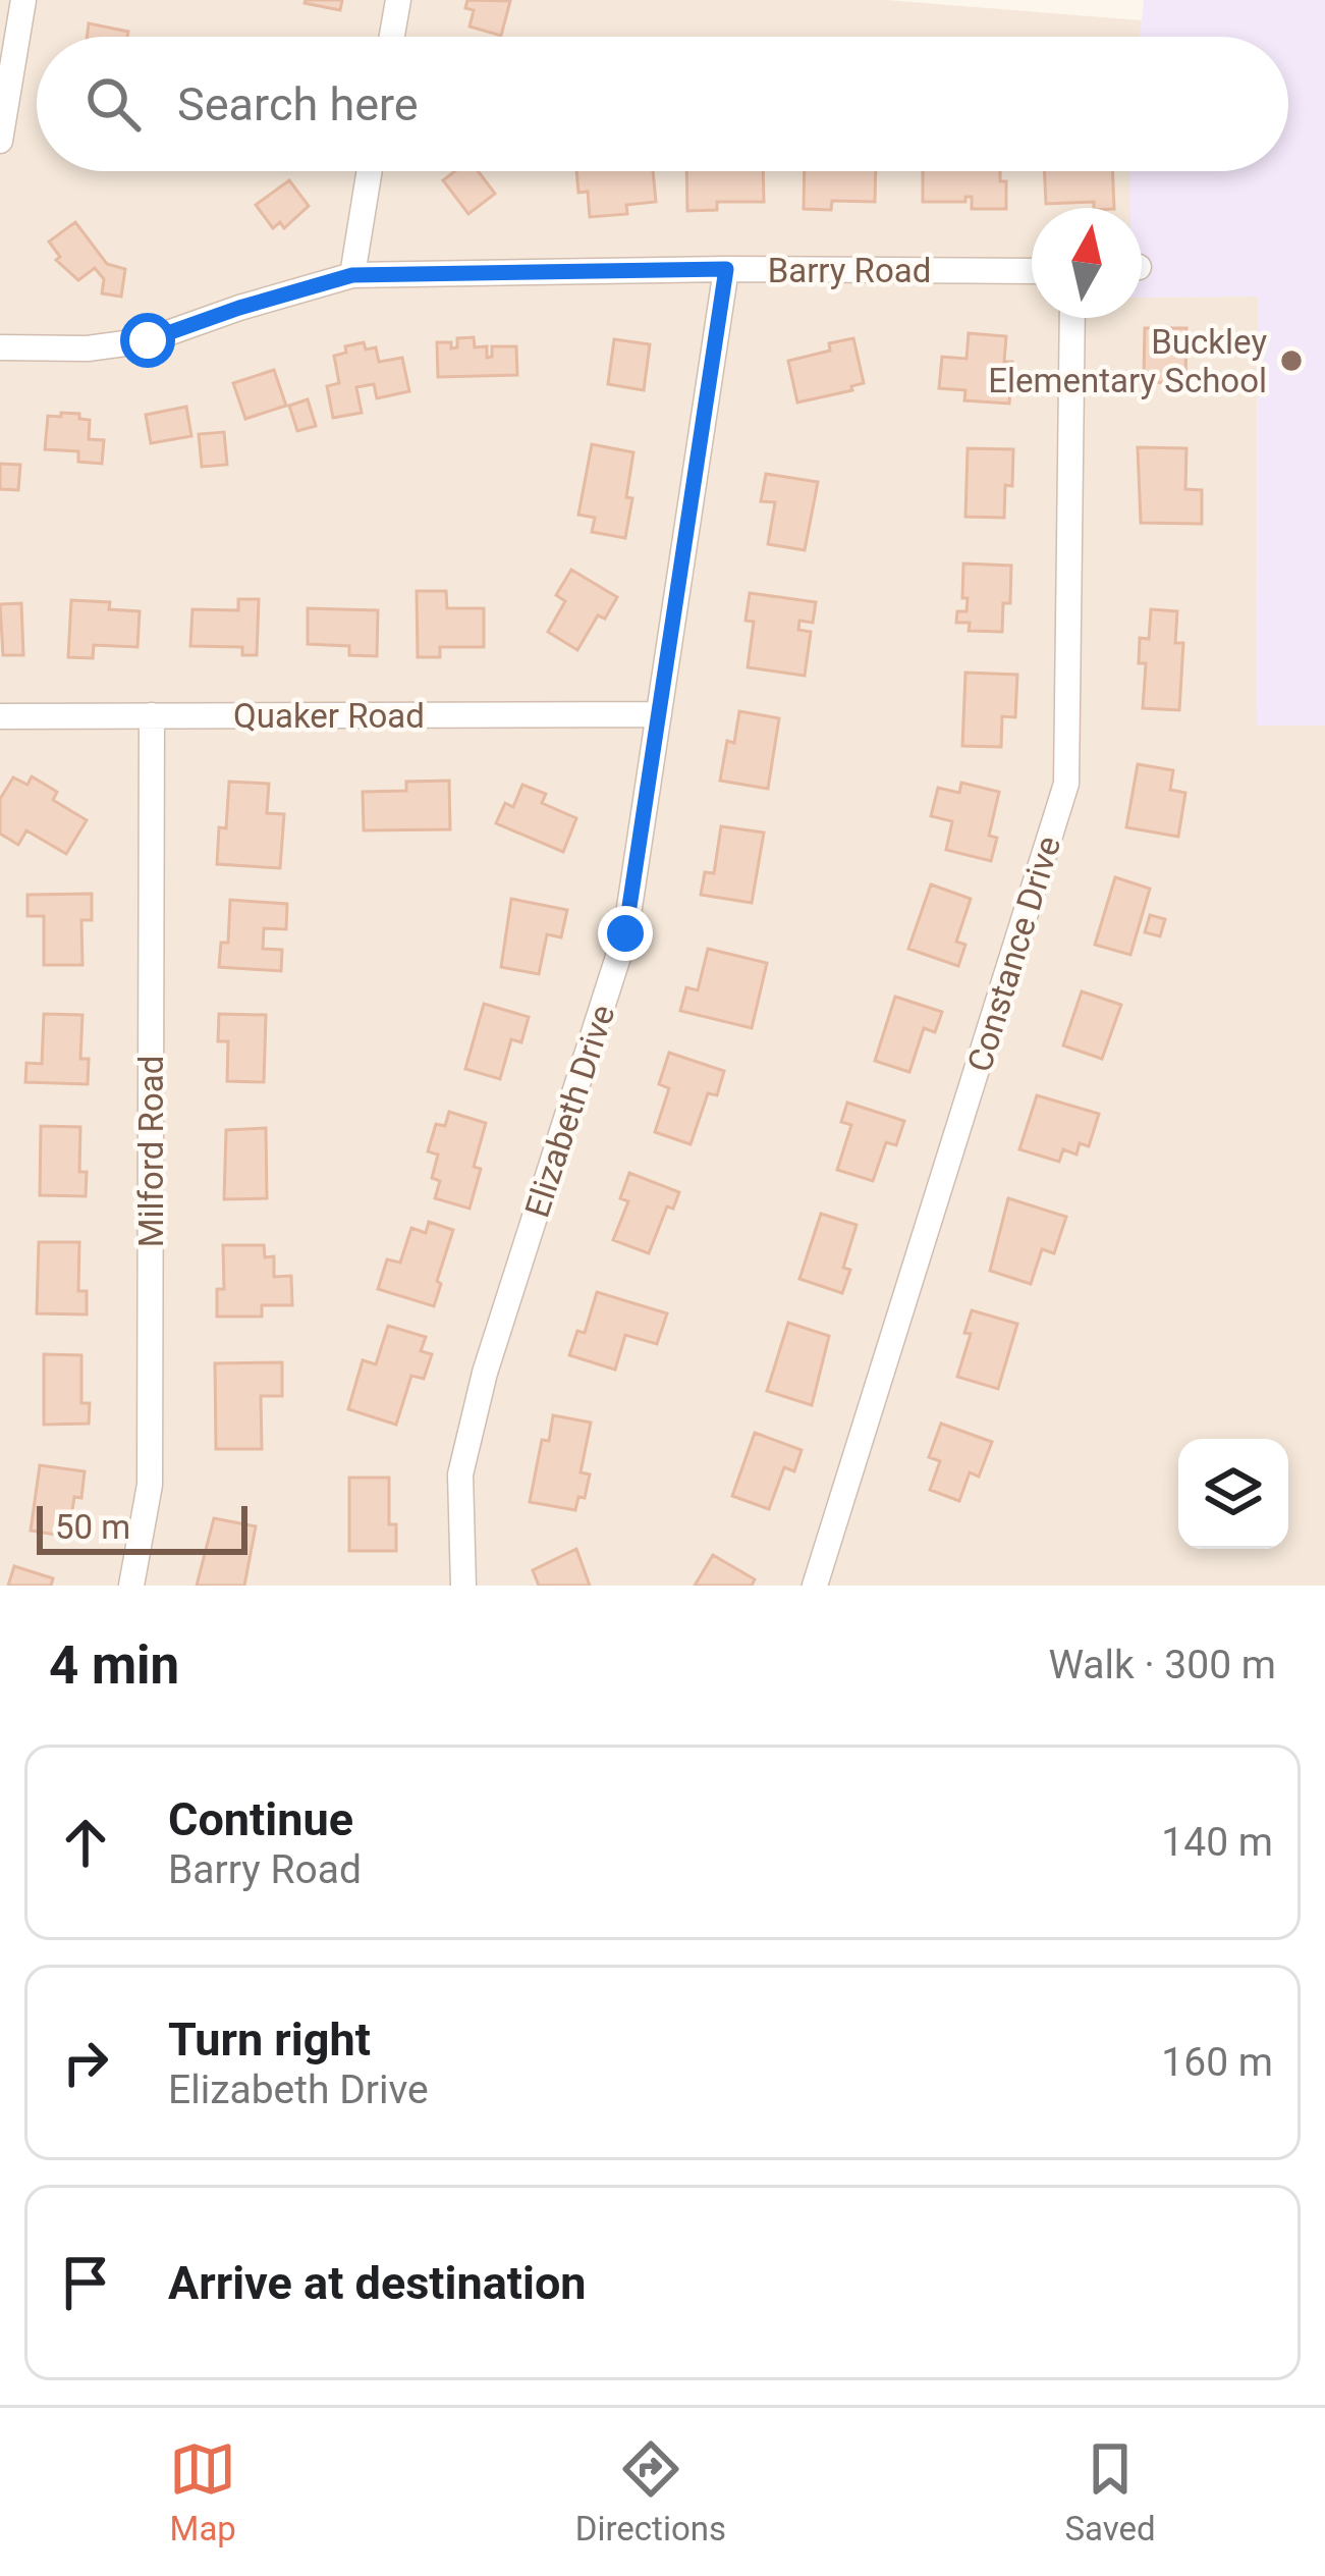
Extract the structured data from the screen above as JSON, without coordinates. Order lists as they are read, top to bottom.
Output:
{
  "streets": {
    "street": [
      "Barry Road",
      "Quaker Road",
      "Constance Drive",
      "Elizabeth Drive",
      "Milford Road"
    ]
  },
  "crossings": [
    ["Barry Road", "Elizabeth Drive"],
    ["Quaker Road", "Elizabeth Drive"],
    ["Quaker Road", "Milford Road"]
  ],
  "places": ["Buckley Elementary School"],
  "scale_bar": "50 m",
  "north": "top",
  "page": {
    "search": "Search here",
    "scale": "50 m",
    "heading": ["4 min", "Walk · 300 m"],
    "list": [
      ["Continue", "Barry Road", "140 m"],
      ["Turn right", "Elizabeth Drive", "160 m"],
      "Arrive at destination"
    ],
    "nav": ["Map", "Directions", "Saved"]
  }
}
